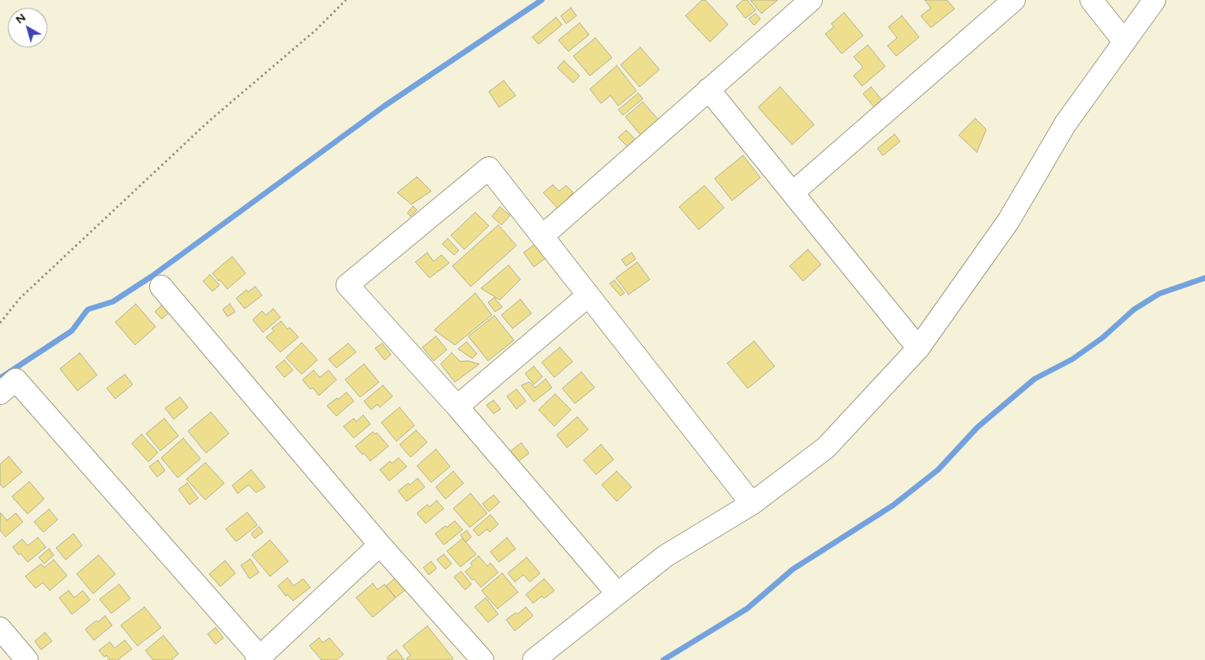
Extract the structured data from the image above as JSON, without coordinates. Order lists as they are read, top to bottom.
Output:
{
  "north": "top left"
}
